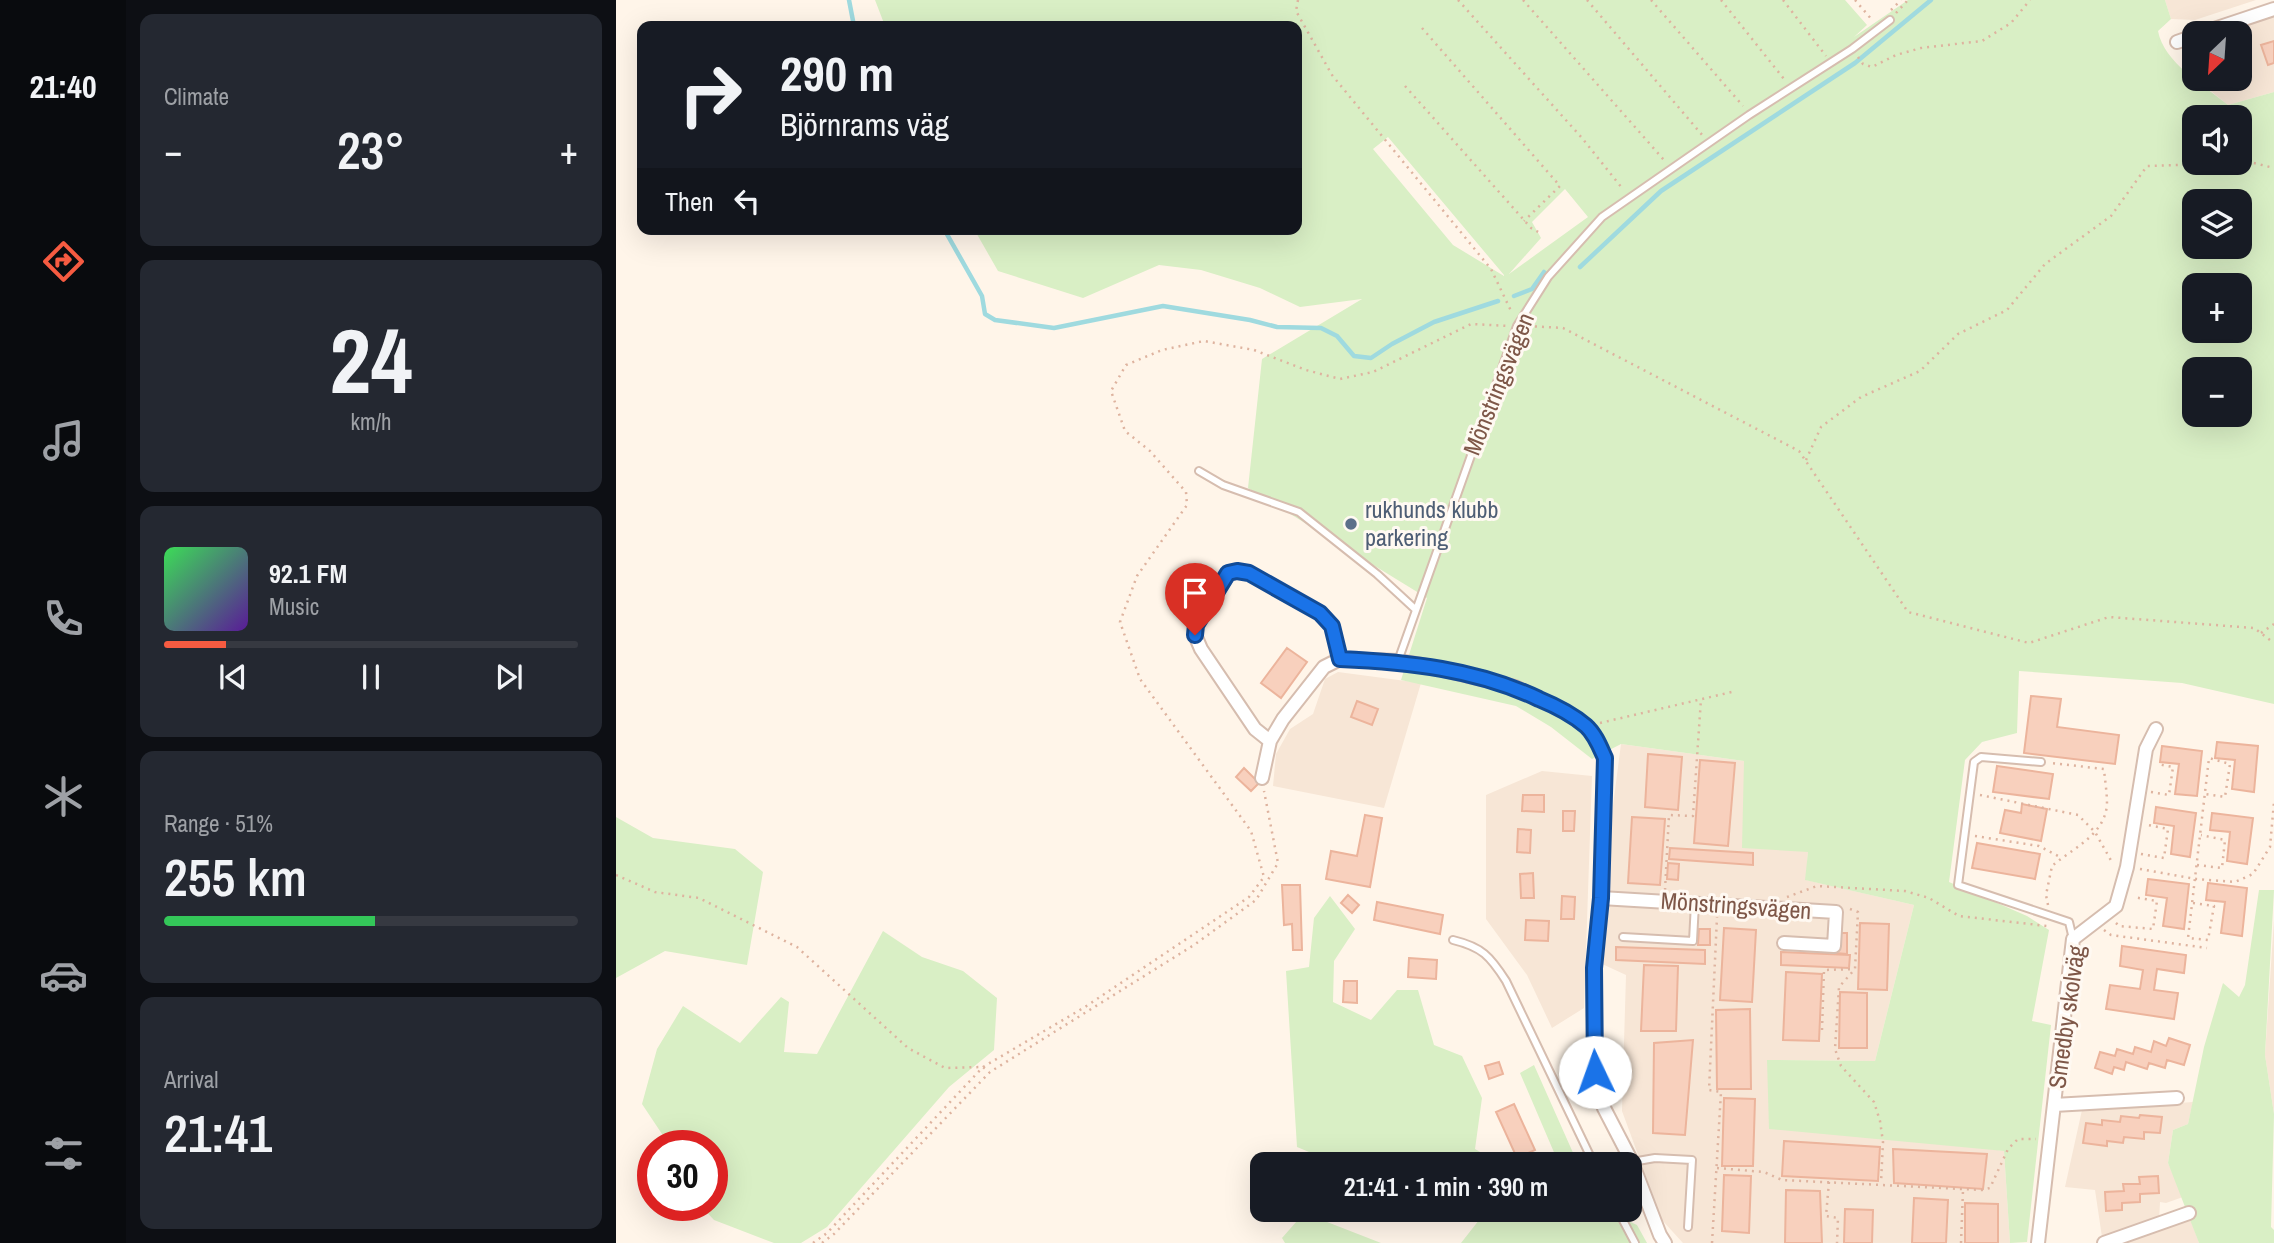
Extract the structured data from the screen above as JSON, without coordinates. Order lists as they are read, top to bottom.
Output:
{
  "streets": {
    "street": ["Mönstringsvägen", "Smedby skolväg"]
  },
  "places": ["rukhunds klubb parkering"],
  "north": "bottom left",
  "page": {
    "tabs": "21:40",
    "tile": [
      "Climate",
      ["24", "km/h"],
      ["Range · 51%", "255 km"],
      ["Arrival", "21:41"]
    ],
    "map_buttons": ["+", "−"],
    "turn": ["290 m", "Björnrams väg"],
    "heat": ["−", "23°", "+"],
    "then": "Then",
    "song": ["92.1 FM", "Music"],
    "limit": "30",
    "trip": "21:41 · 1 min · 390 m"
  }
}
